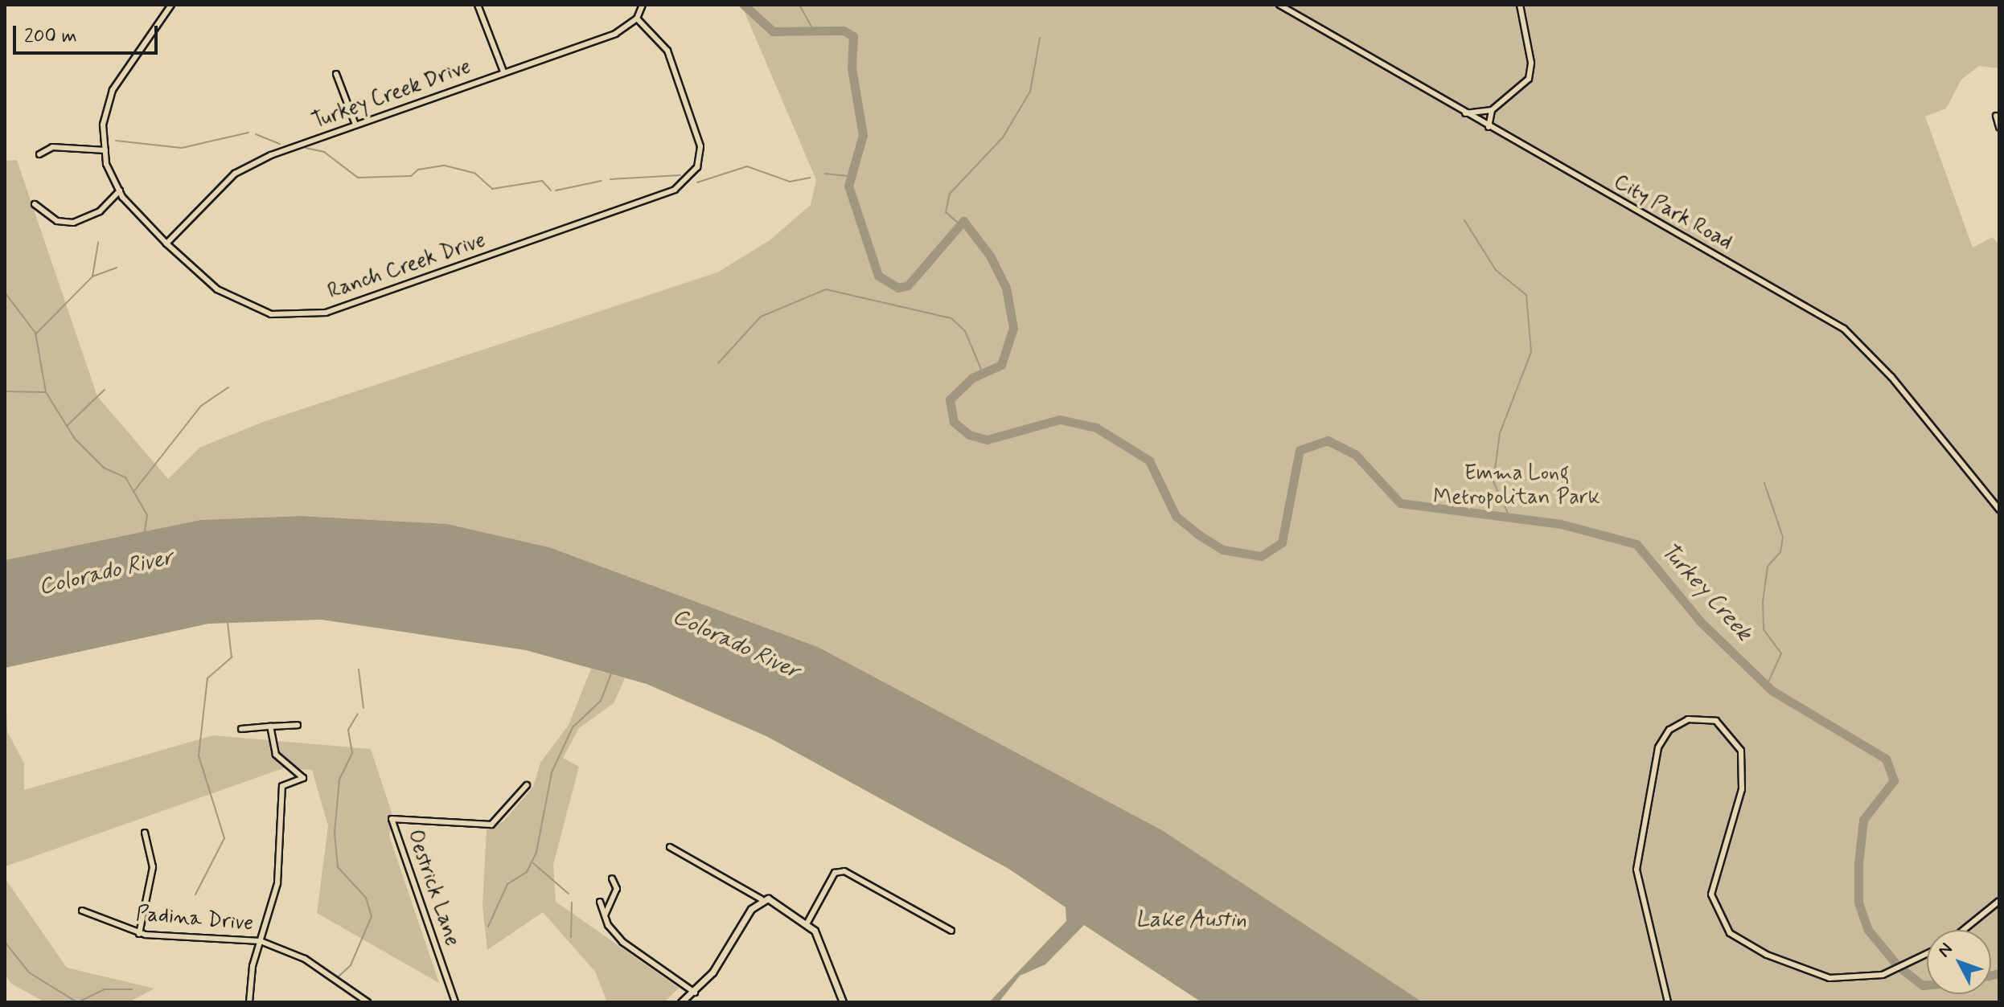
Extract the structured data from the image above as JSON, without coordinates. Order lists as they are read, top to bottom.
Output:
{
  "streets": {
    "street": [
      "Turkey Creek Drive",
      "City Park Road",
      "Ranch Creek Drive",
      "Oestrick Lane",
      "Padina Drive"
    ]
  },
  "crossings": [
    ["Turkey Creek Drive", "Ranch Creek Drive"]
  ],
  "water": ["Colorado River", "Turkey Creek", "Lake Austin"],
  "parks": ["Emma Long Metropolitan Park"],
  "scale_bar": "200 m",
  "north": "top left"
}
